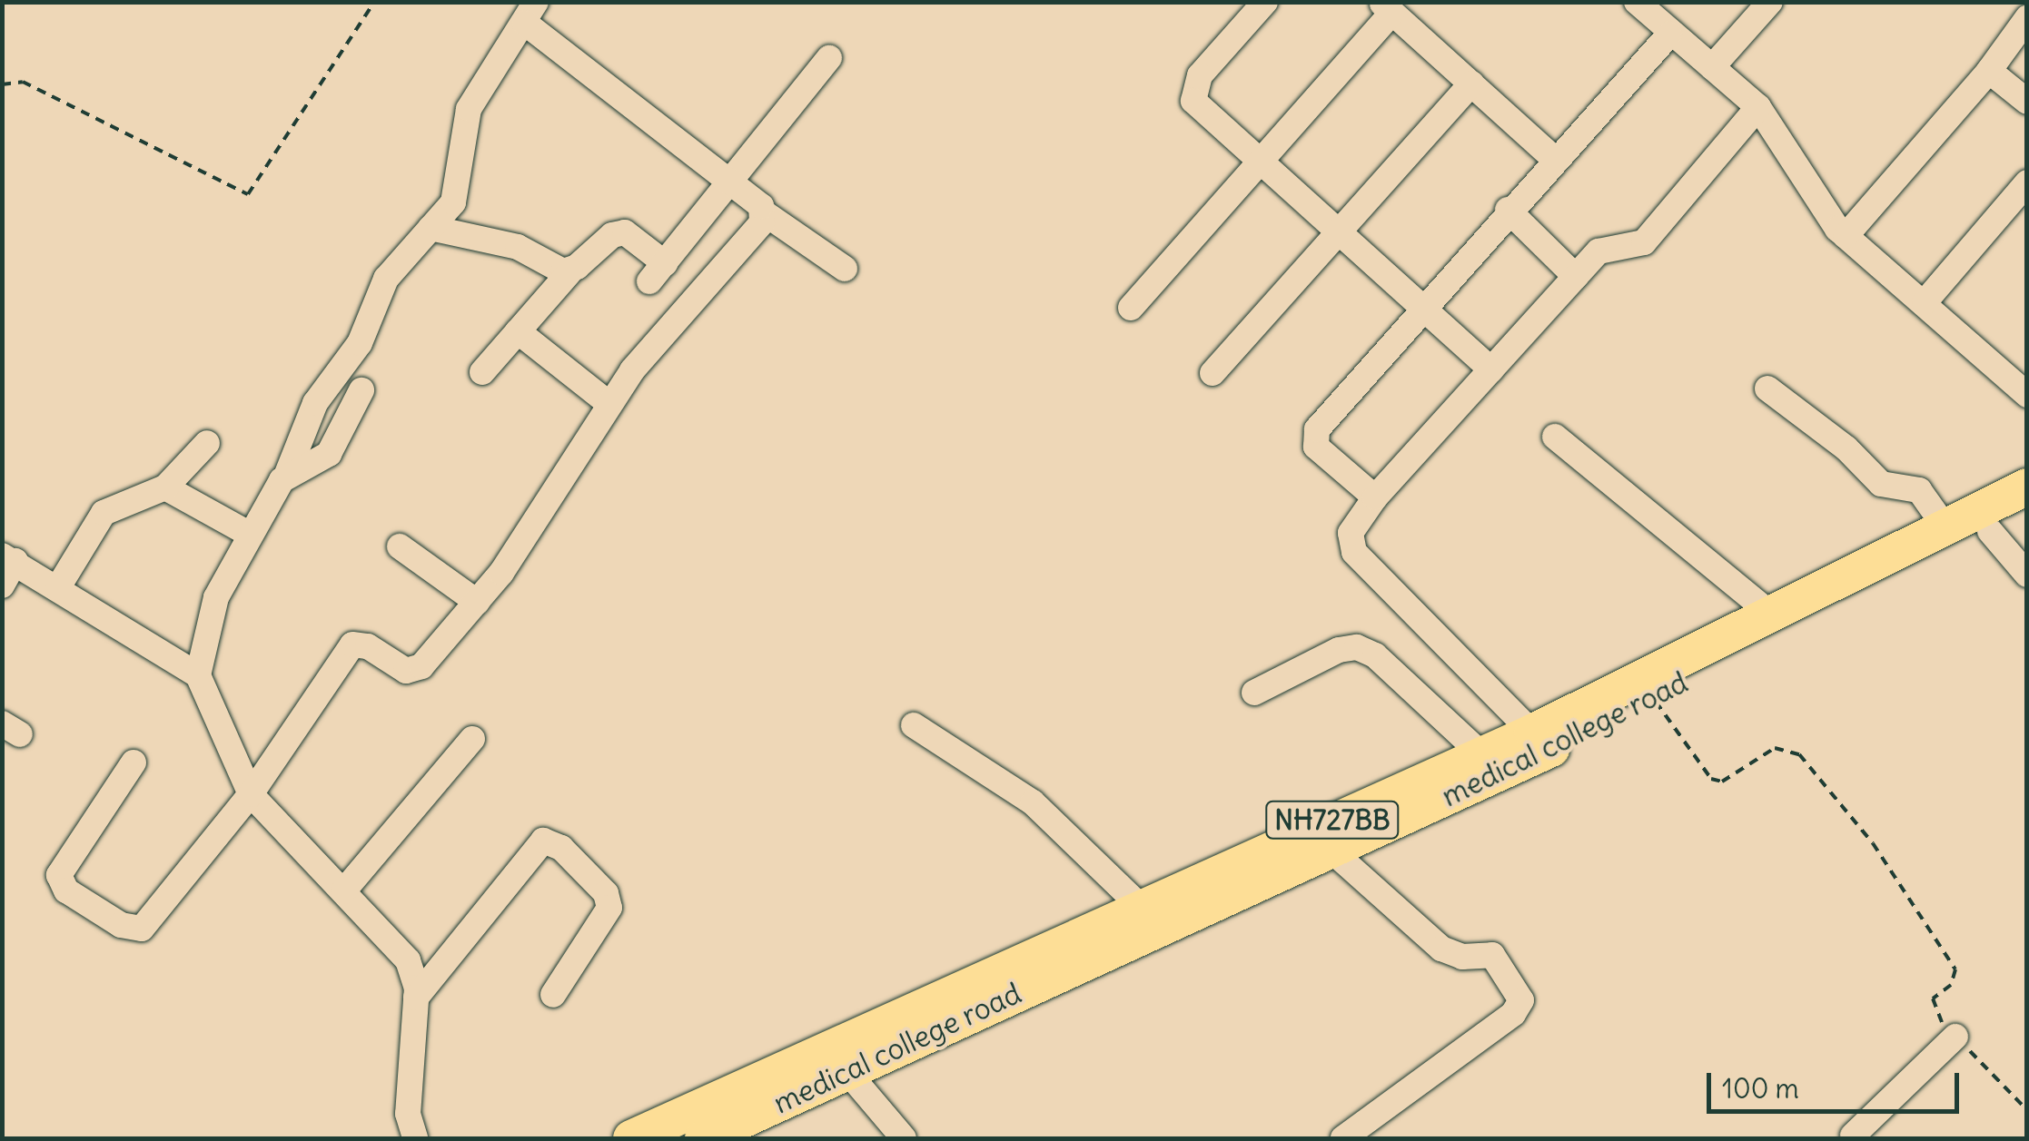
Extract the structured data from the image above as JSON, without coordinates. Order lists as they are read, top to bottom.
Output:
{
  "streets": {
    "highway": ["medical college road", "NH727BB"]
  },
  "crossings": [
    ["medical college road", "NH727BB"]
  ],
  "scale_bar": "100 m"
}
